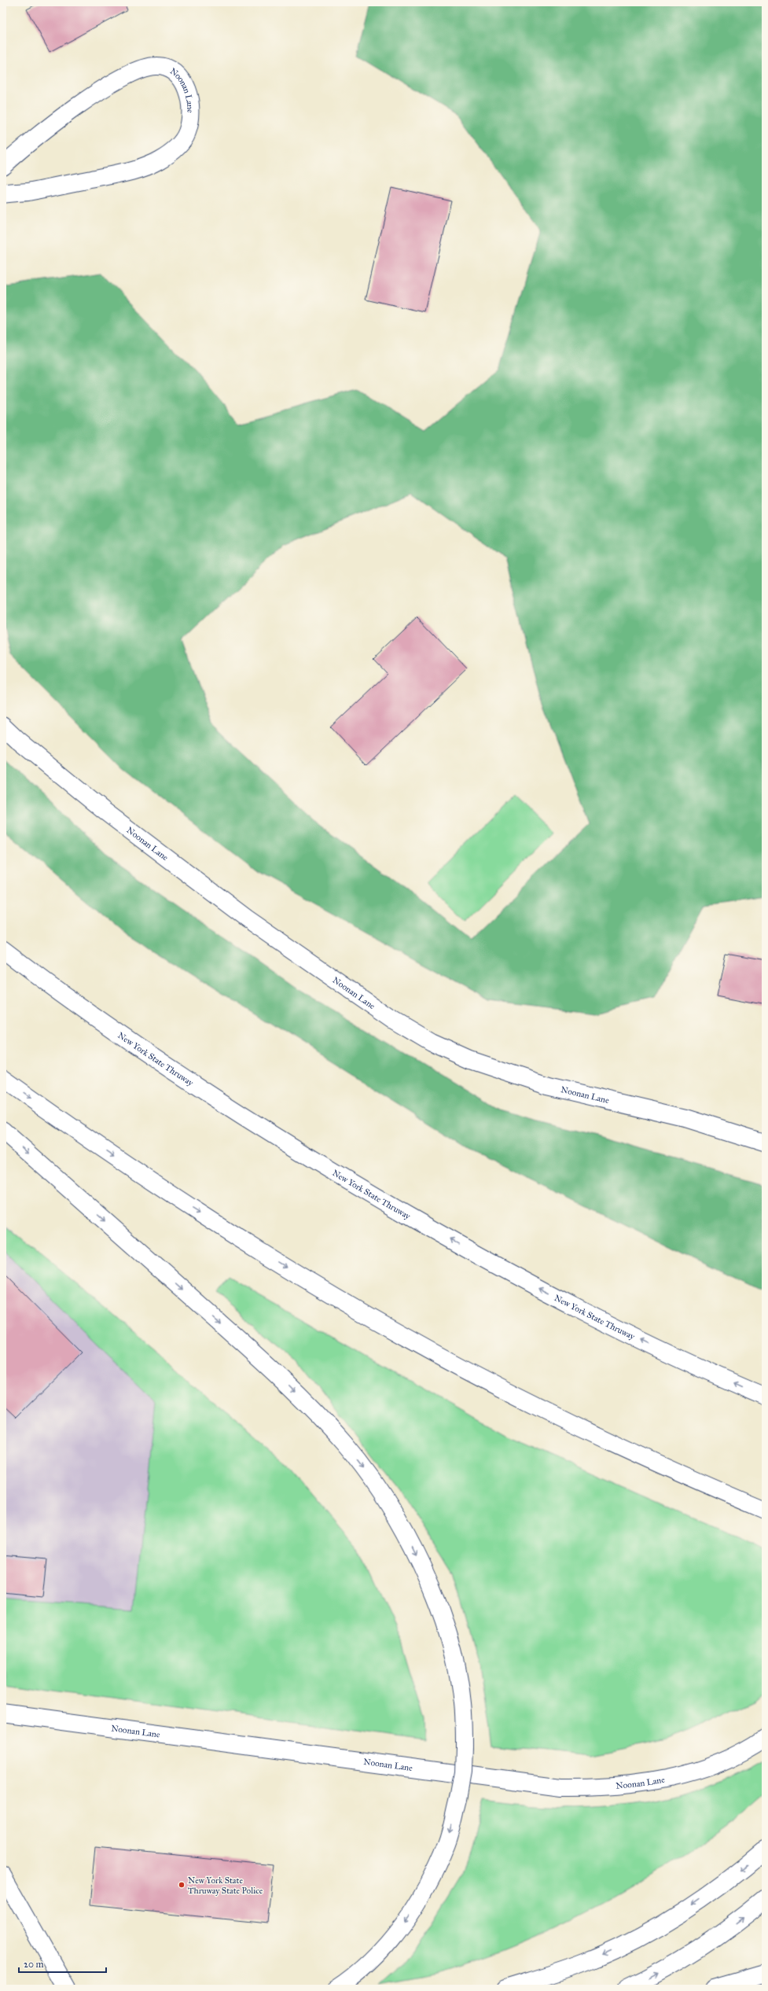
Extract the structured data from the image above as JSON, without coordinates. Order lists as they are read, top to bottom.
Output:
{
  "streets": {
    "main road": ["Noonan Lane", "New York State Thruway"]
  },
  "places": ["New York State Thruway State Police"],
  "scale_bar": "20 m"
}
